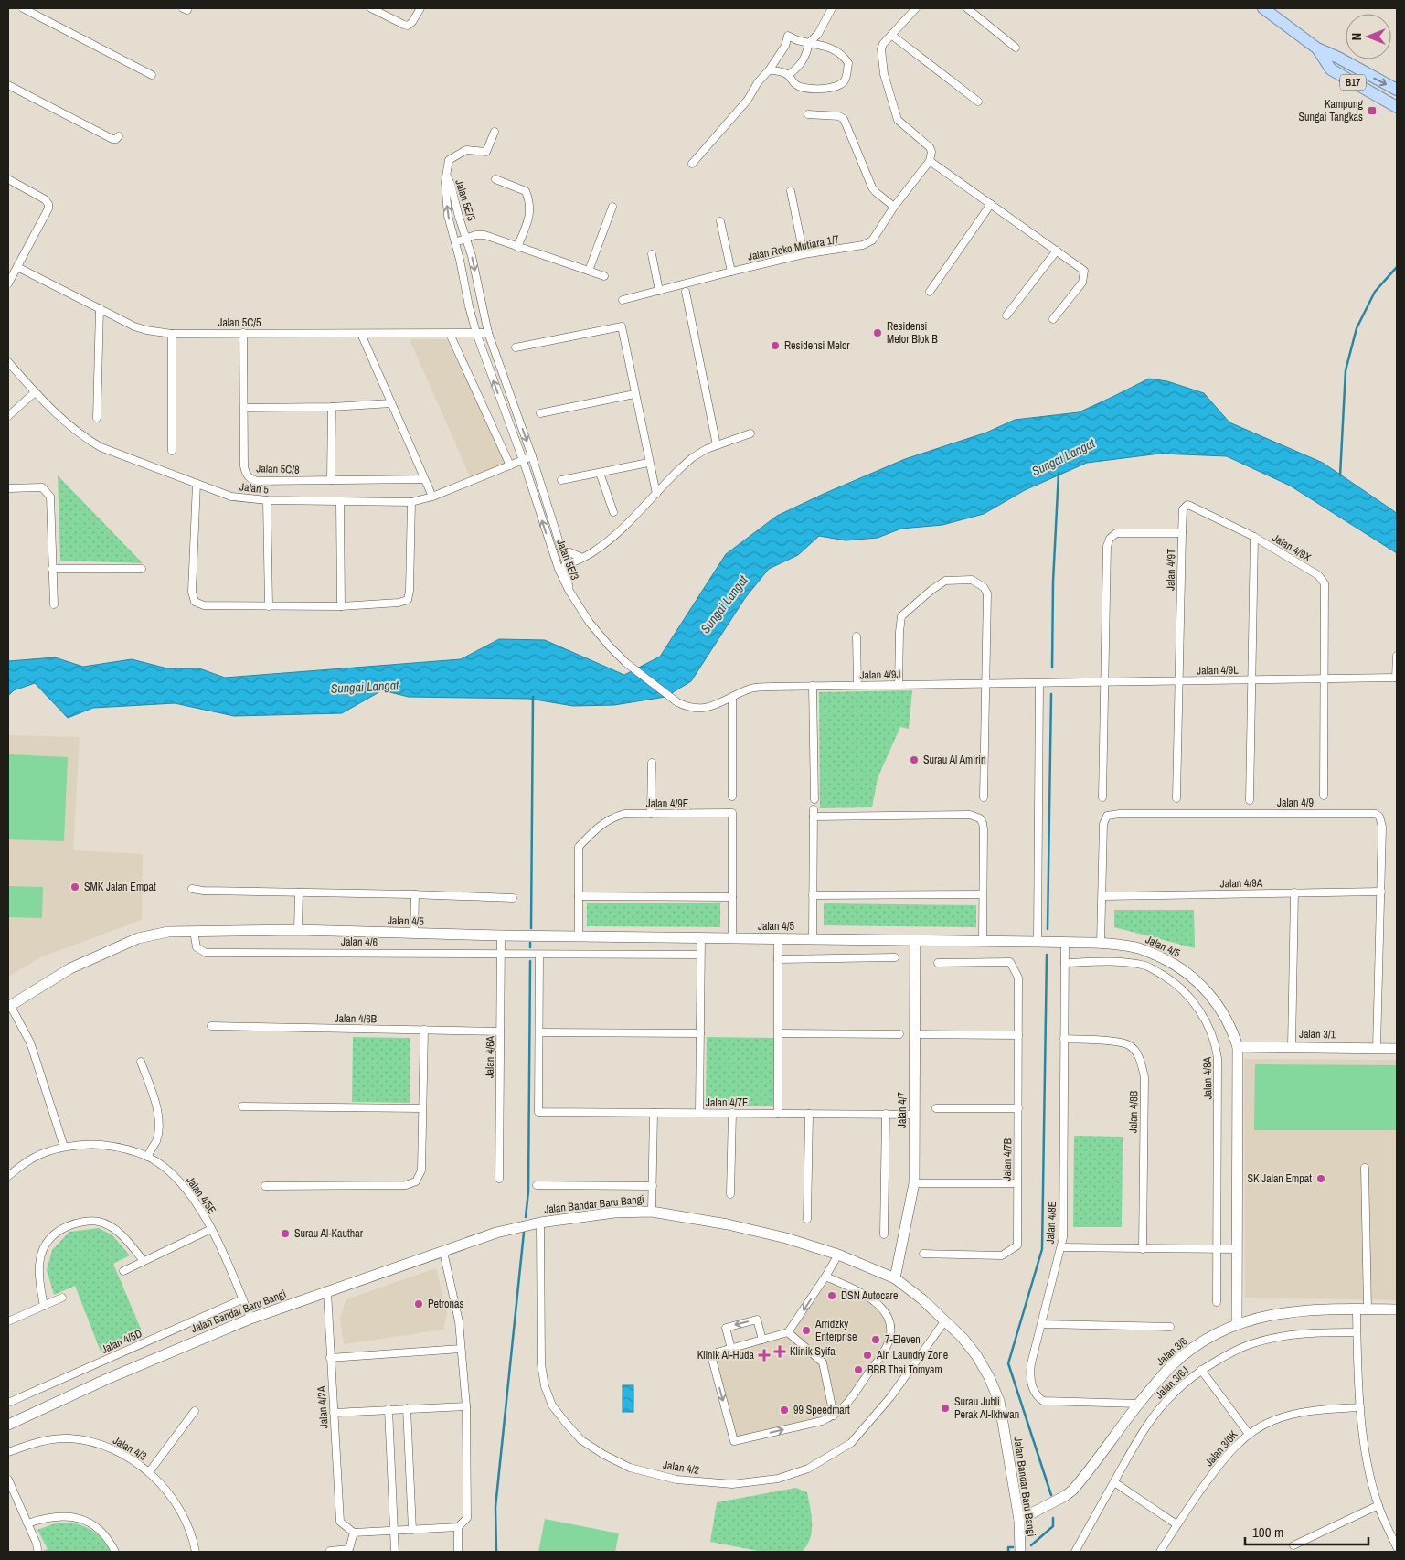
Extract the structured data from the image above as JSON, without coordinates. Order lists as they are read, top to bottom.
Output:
{
  "streets": {
    "main road": ["B17"],
    "street": [
      "Jalan 5E/3",
      "Jalan Reko Mutiara 1/7",
      "Jalan 5C/5",
      "Jalan 5C/8",
      "Jalan 5",
      "Jalan 4/9X",
      "Jalan 4/9T",
      "Jalan 4/9L",
      "Jalan 4/9J",
      "Jalan 4/9",
      "Jalan 4/9E",
      "Jalan 4/9A",
      "Jalan 4/5",
      "Jalan 4/6",
      "Jalan 4/6B",
      "Jalan 3/1",
      "Jalan 4/6A",
      "Jalan 4/8A",
      "Jalan 4/7F",
      "Jalan 4/7",
      "Jalan 4/8B",
      "Jalan 4/7B",
      "Jalan 4/5E",
      "Jalan Bandar Baru Bangi",
      "Jalan 4/8E",
      "Jalan 4/5D",
      "Jalan 3/6",
      "Jalan 3/6J",
      "Jalan 4/2A",
      "Jalan 4/3",
      "Jalan 3/6K",
      "Jalan 4/2"
    ]
  },
  "crossings": [
    ["Jalan 5E/3", "Jalan 5C/5"],
    ["Jalan 5E/3", "Jalan 5"],
    ["Jalan 5E/3", "Jalan 4/9J"],
    ["Jalan 5C/5", "Jalan 5C/8"],
    ["Jalan 4/9X", "Jalan 4/9T"],
    ["Jalan 4/9X", "Jalan 4/9L"],
    ["Jalan 4/9T", "Jalan 4/9L"],
    ["Jalan 4/9L", "Jalan 4/9J"],
    ["Jalan 4/9", "Jalan 4/9A"],
    ["Jalan 4/9", "Jalan 4/5"],
    ["Jalan 4/9", "Jalan 3/1"],
    ["Jalan 4/9E", "Jalan 4/5"],
    ["Jalan 4/5", "Jalan 4/6"],
    ["Jalan 4/5", "Jalan 3/1"],
    ["Jalan 4/5", "Jalan 4/6A"],
    ["Jalan 4/5", "Jalan 4/7"],
    ["Jalan 4/5", "Jalan 4/8E"],
    ["Jalan 4/5", "Jalan 3/6"],
    ["Jalan 4/6", "Jalan 4/6A"],
    ["Jalan 4/6B", "Jalan 4/6A"],
    ["Jalan 4/8A", "Jalan 4/8E"],
    ["Jalan 4/7F", "Jalan 4/7"],
    ["Jalan 4/7", "Jalan Bandar Baru Bangi"],
    ["Jalan 4/8B", "Jalan 4/8E"],
    ["Jalan 4/5E", "Jalan Bandar Baru Bangi"],
    ["Jalan 4/5E", "Jalan 4/5D"],
    ["Jalan Bandar Baru Bangi", "Jalan 3/6"],
    ["Jalan Bandar Baru Bangi", "Jalan 4/2A"],
    ["Jalan Bandar Baru Bangi", "Jalan 4/2"],
    ["Jalan 4/8E", "Jalan 3/6"]
  ],
  "water": ["Sungai Langat"],
  "places": {
    "transit": ["Kampung Sungai Tangkas"],
    "other": [
      "Residensi Melor Blok B",
      "Residensi Melor",
      "Surau Al Amirin",
      "SMK Jalan Empat",
      "SK Jalan Empat",
      "Surau Al-Kauthar",
      "DSN Autocare",
      "Petronas",
      "Arridzky Enterprise",
      "7-Eleven",
      "Ain Laundry Zone",
      "BBB Thai Tomyam",
      "Surau Jubli Perak Al-Ikhwan",
      "99 Speedmart"
    ],
    "health": ["Klinik Syifa", "Klinik Al-Huda"]
  },
  "scale_bar": "100 m",
  "north": "left"
}
